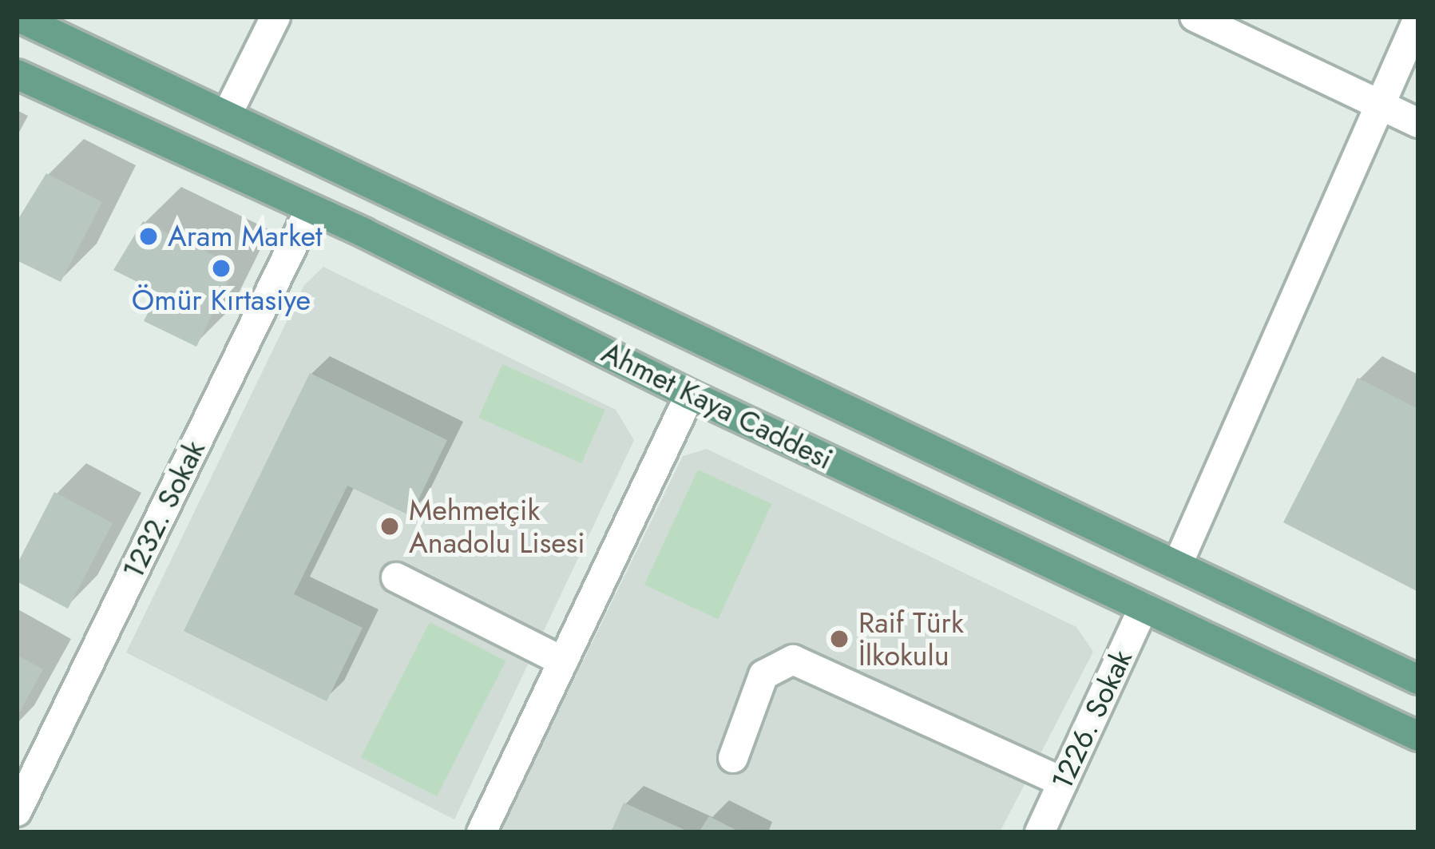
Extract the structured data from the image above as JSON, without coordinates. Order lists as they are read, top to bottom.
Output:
{
  "streets": {
    "main road": ["Ahmet Kaya Caddesi"],
    "street": ["1232. Sokak", "1226. Sokak"]
  },
  "crossings": [
    ["Ahmet Kaya Caddesi", "1232. Sokak"],
    ["Ahmet Kaya Caddesi", "1226. Sokak"]
  ],
  "places": [
    "Aram Market",
    "Ömür Kırtasiye",
    "Mehmetçik Anadolu Lisesi",
    "Raif Türk İlkokulu"
  ]
}
